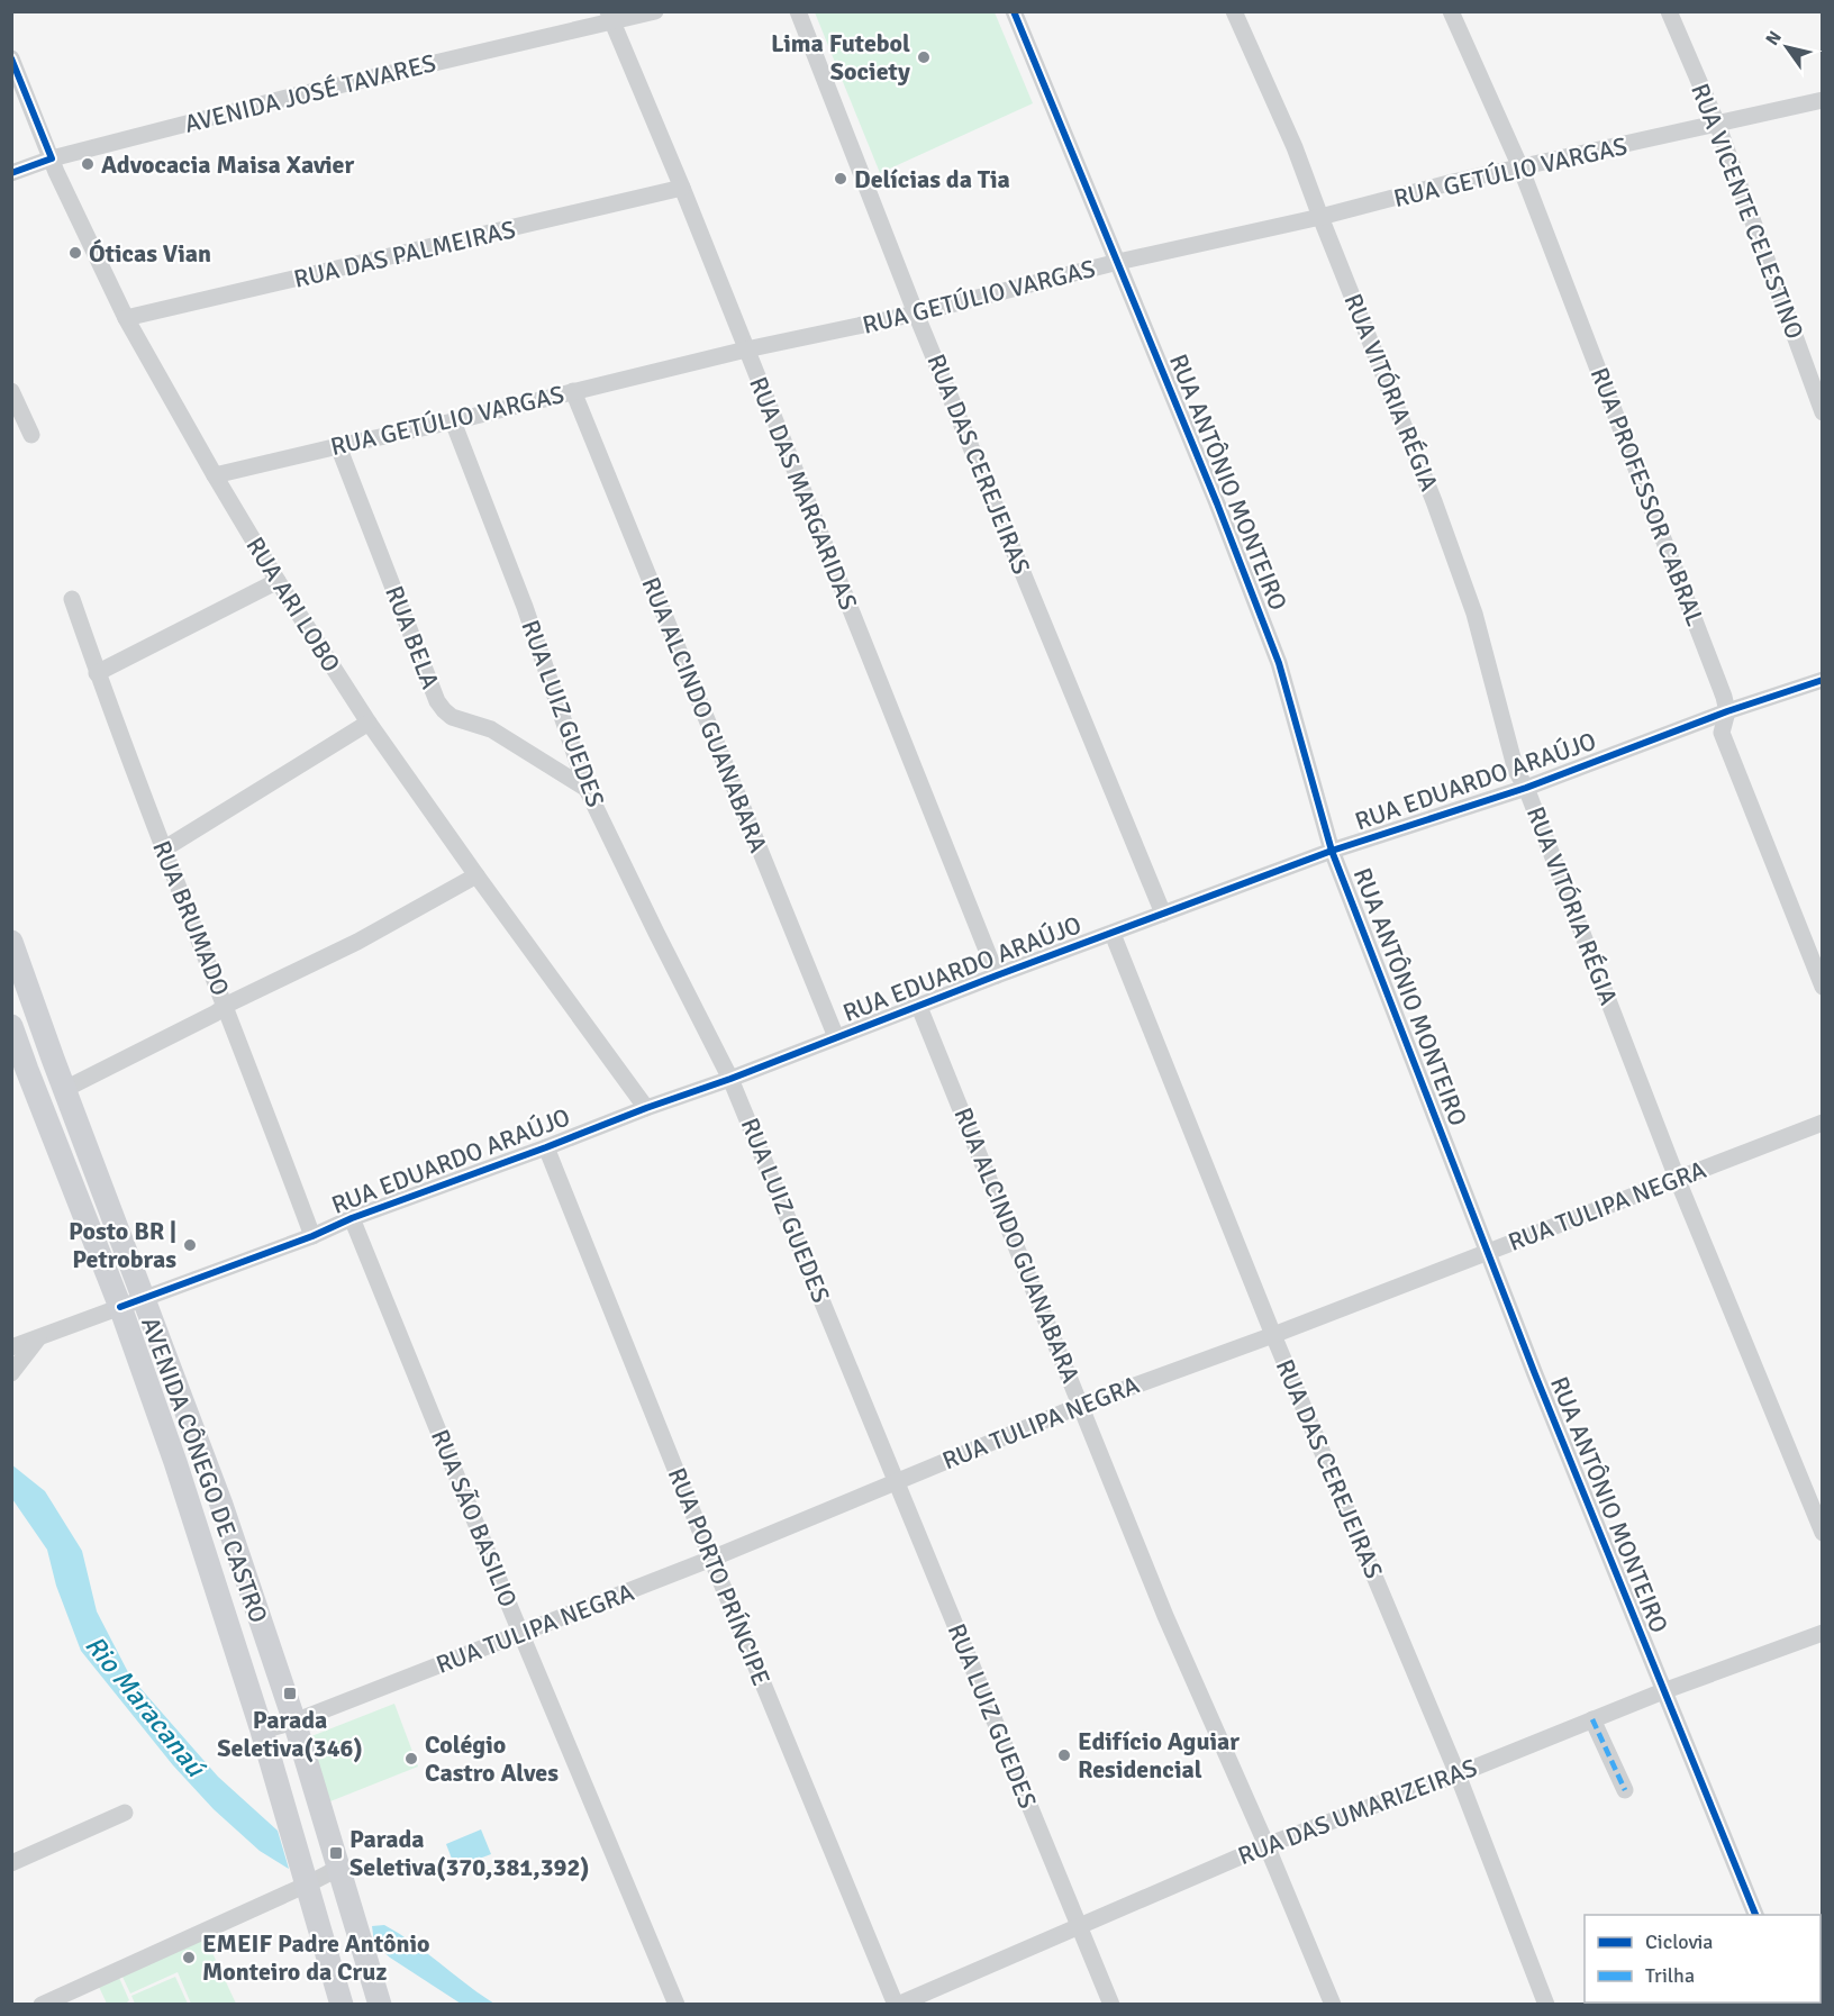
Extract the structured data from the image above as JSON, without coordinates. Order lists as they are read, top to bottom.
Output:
{
  "streets": {
    "main road": ["AVENIDA CÔNEGO DE CASTRO"],
    "street": [
      "AVENIDA JOSÉ TAVARES",
      "RUA GETÚLIO VARGAS",
      "RUA VICENTE CELESTINO",
      "RUA DAS PALMEIRAS",
      "RUA VITÓRIA RÉGIA",
      "RUA DAS CEREJEIRAS",
      "RUA ANTÔNIO MONTEIRO",
      "RUA DAS MARGARIDAS",
      "RUA PROFESSOR CABRAL",
      "RUA ARI LOBO",
      "RUA BELA",
      "RUA LUIZ GUEDES",
      "RUA ALCINDO GUANABARA",
      "RUA EDUARDO ARAÚJO",
      "RUA BRUMADO",
      "RUA TULIPA NEGRA",
      "RUA SÃO BASILIO",
      "RUA PORTO PRÍNCIPE",
      "RUA DAS UMARIZEIRAS"
    ]
  },
  "crossings": [
    ["AVENIDA JOSÉ TAVARES", "RUA DAS MARGARIDAS"],
    ["AVENIDA JOSÉ TAVARES", "RUA ARI LOBO"],
    ["RUA GETÚLIO VARGAS", "RUA VICENTE CELESTINO"],
    ["RUA GETÚLIO VARGAS", "RUA VITÓRIA RÉGIA"],
    ["RUA GETÚLIO VARGAS", "RUA DAS CEREJEIRAS"],
    ["RUA GETÚLIO VARGAS", "RUA ANTÔNIO MONTEIRO"],
    ["RUA GETÚLIO VARGAS", "RUA DAS MARGARIDAS"],
    ["RUA GETÚLIO VARGAS", "RUA PROFESSOR CABRAL"],
    ["RUA GETÚLIO VARGAS", "RUA ARI LOBO"],
    ["RUA GETÚLIO VARGAS", "RUA BELA"],
    ["RUA GETÚLIO VARGAS", "RUA LUIZ GUEDES"],
    ["RUA GETÚLIO VARGAS", "RUA ALCINDO GUANABARA"],
    ["RUA DAS PALMEIRAS", "RUA DAS MARGARIDAS"],
    ["RUA DAS PALMEIRAS", "RUA ARI LOBO"],
    ["RUA VITÓRIA RÉGIA", "RUA EDUARDO ARAÚJO"],
    ["RUA VITÓRIA RÉGIA", "RUA TULIPA NEGRA"],
    ["RUA DAS CEREJEIRAS", "RUA EDUARDO ARAÚJO"],
    ["RUA DAS CEREJEIRAS", "RUA TULIPA NEGRA"],
    ["RUA DAS CEREJEIRAS", "RUA DAS UMARIZEIRAS"],
    ["RUA ANTÔNIO MONTEIRO", "RUA EDUARDO ARAÚJO"],
    ["RUA ANTÔNIO MONTEIRO", "RUA TULIPA NEGRA"],
    ["RUA ANTÔNIO MONTEIRO", "RUA DAS UMARIZEIRAS"],
    ["RUA DAS MARGARIDAS", "RUA EDUARDO ARAÚJO"],
    ["RUA PROFESSOR CABRAL", "RUA EDUARDO ARAÚJO"],
    ["RUA ARI LOBO", "RUA EDUARDO ARAÚJO"],
    ["RUA BELA", "RUA LUIZ GUEDES"],
    ["RUA LUIZ GUEDES", "RUA EDUARDO ARAÚJO"],
    ["RUA LUIZ GUEDES", "RUA TULIPA NEGRA"],
    ["RUA LUIZ GUEDES", "RUA DAS UMARIZEIRAS"],
    ["RUA ALCINDO GUANABARA", "RUA EDUARDO ARAÚJO"],
    ["RUA ALCINDO GUANABARA", "RUA TULIPA NEGRA"],
    ["RUA ALCINDO GUANABARA", "RUA DAS UMARIZEIRAS"],
    ["RUA EDUARDO ARAÚJO", "RUA BRUMADO"],
    ["RUA EDUARDO ARAÚJO", "AVENIDA CÔNEGO DE CASTRO"],
    ["RUA EDUARDO ARAÚJO", "RUA SÃO BASILIO"],
    ["RUA EDUARDO ARAÚJO", "RUA PORTO PRÍNCIPE"],
    ["RUA TULIPA NEGRA", "AVENIDA CÔNEGO DE CASTRO"],
    ["RUA TULIPA NEGRA", "RUA SÃO BASILIO"],
    ["RUA TULIPA NEGRA", "RUA PORTO PRÍNCIPE"],
    ["RUA PORTO PRÍNCIPE", "RUA DAS UMARIZEIRAS"]
  ],
  "water": ["Rio Maracanaú"],
  "places": {
    "other": [
      "Lima Futebol Society",
      "Advocacia Maisa Xavier",
      "Delícias da Tia",
      "Óticas Vian",
      "Posto BR | Petrobras",
      "Edifício Aguiar Residencial",
      "Colégio Castro Alves",
      "EMEIF Padre Antônio Monteiro da Cruz"
    ],
    "transit": ["Parada Seletiva(346)", "Parada Seletiva(370,381,392)"]
  },
  "legend": ["Ciclovia", "Trilha"],
  "north": "top left"
}
